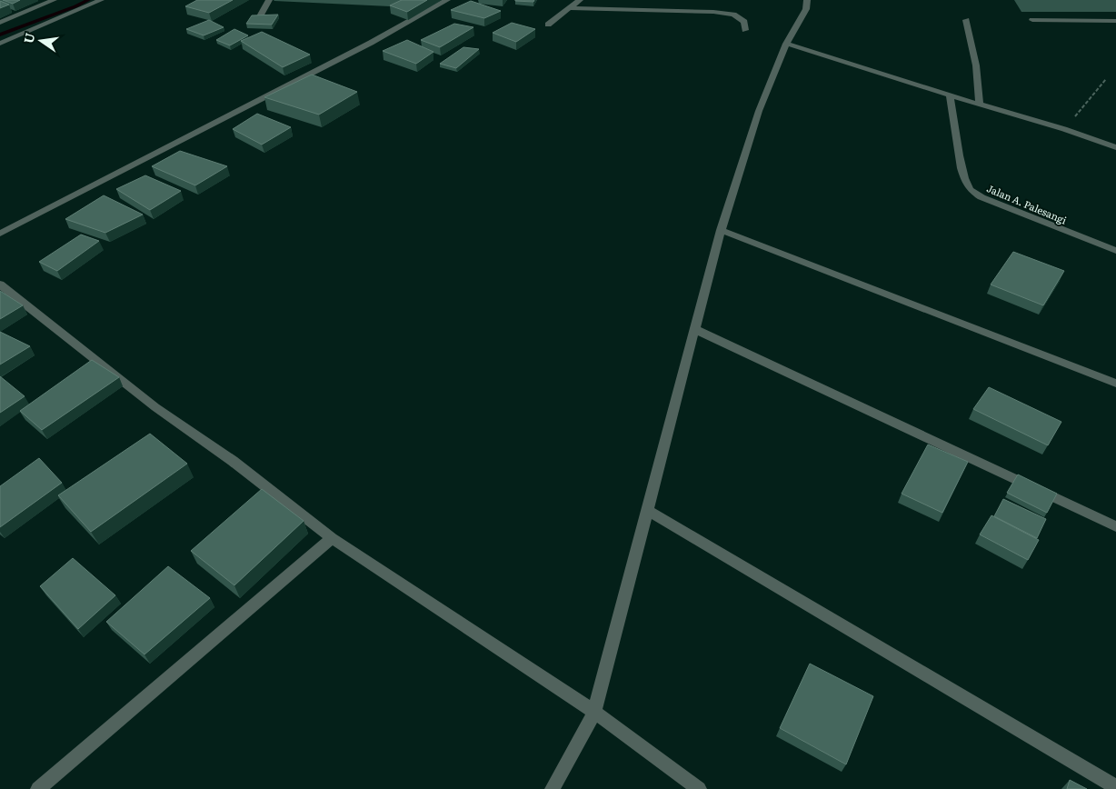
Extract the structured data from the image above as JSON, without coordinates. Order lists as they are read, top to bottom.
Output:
{
  "streets": {
    "street": ["Jalan A. Palesangi"]
  },
  "north": "left"
}
